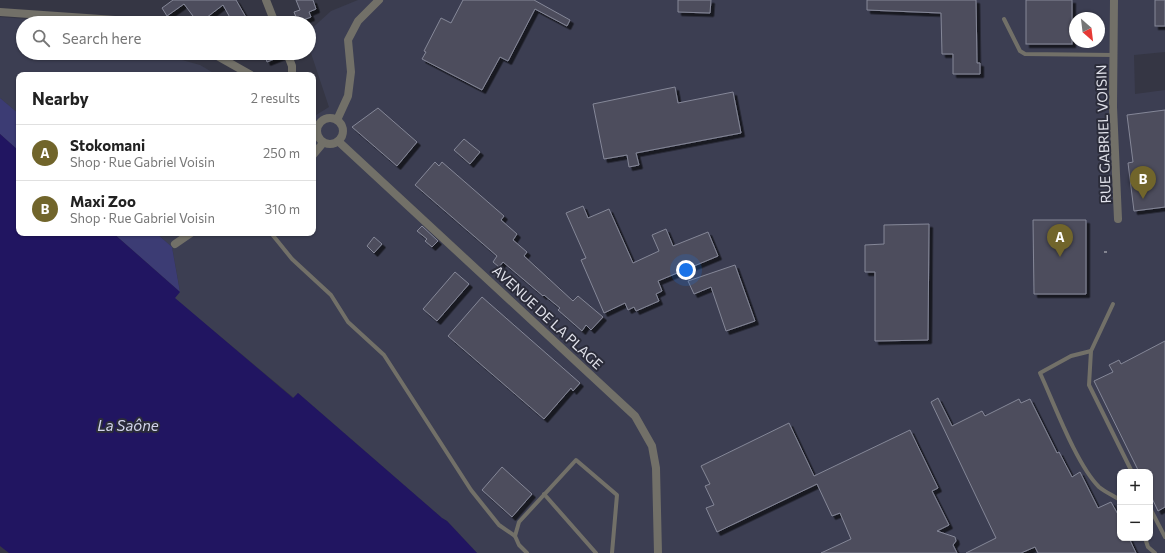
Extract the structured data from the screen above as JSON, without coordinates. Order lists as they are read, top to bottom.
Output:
{
  "streets": {
    "street": ["RUE GABRIEL VOISIN", "AVENUE DE LA PLAGE"]
  },
  "water": ["La Saône"],
  "north": "bottom right",
  "page": {
    "search": "Search here",
    "heading": ["Nearby", "2 results"],
    "list": [
      {
        "mark": "A",
        "name": "Stokomani",
        "note": "Shop · Rue Gabriel Voisin",
        "value": "250 m"
      },
      {
        "mark": "B",
        "name": "Maxi Zoo",
        "note": "Shop · Rue Gabriel Voisin",
        "value": "310 m"
      }
    ],
    "pins": ["B", "A"],
    "map_buttons": ["+", "−"]
  }
}
